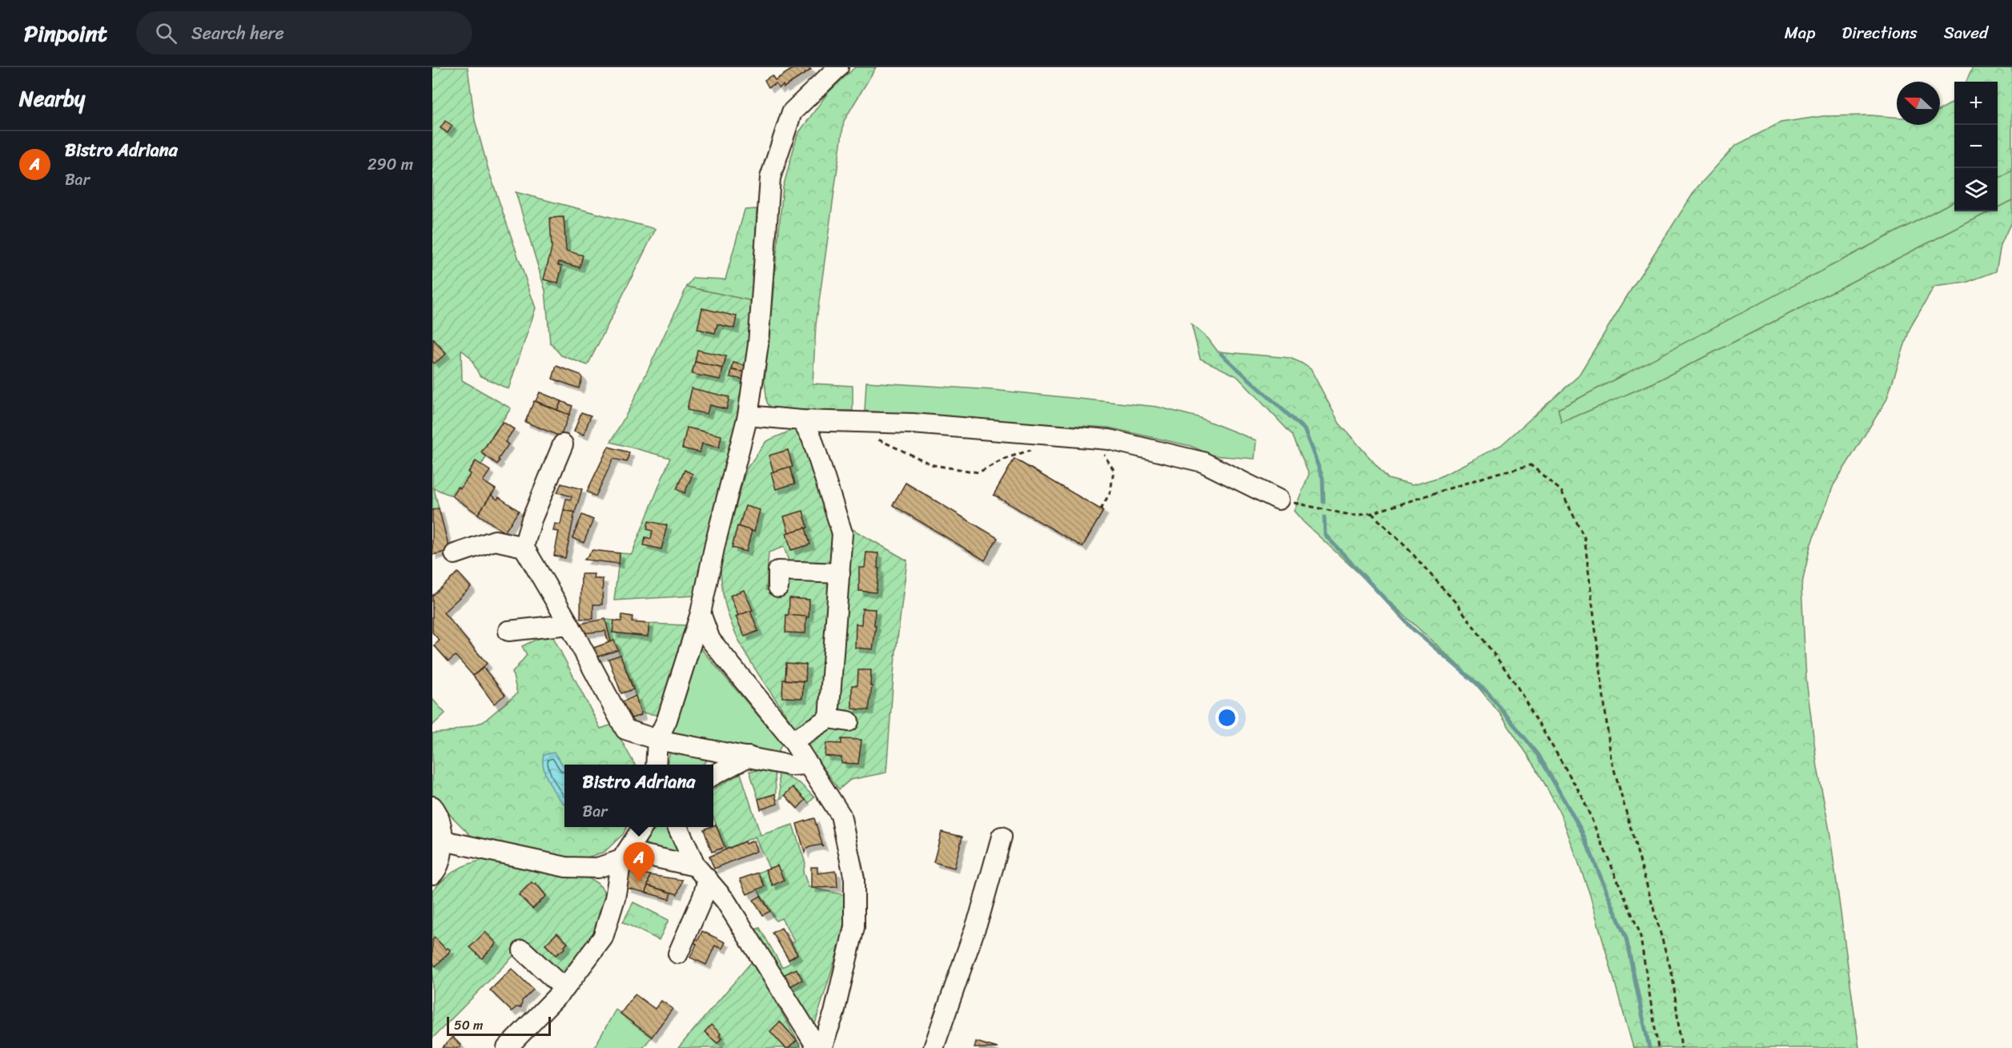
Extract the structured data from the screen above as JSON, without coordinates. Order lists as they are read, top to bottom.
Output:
{
  "scale_bar": "50 m",
  "north": "left",
  "page": {
    "header": "Pinpoint",
    "search": "Search here",
    "nav": ["Map", "Directions", "Saved"],
    "heading": "Nearby",
    "map_buttons": ["+", "−"],
    "list": [
      {
        "mark": "A",
        "name": "Bistro Adriana",
        "note": "Bar",
        "value": "290 m"
      }
    ],
    "popup": ["Bistro Adriana", "Bar"],
    "pins": "A",
    "scale": "50 m"
  }
}
